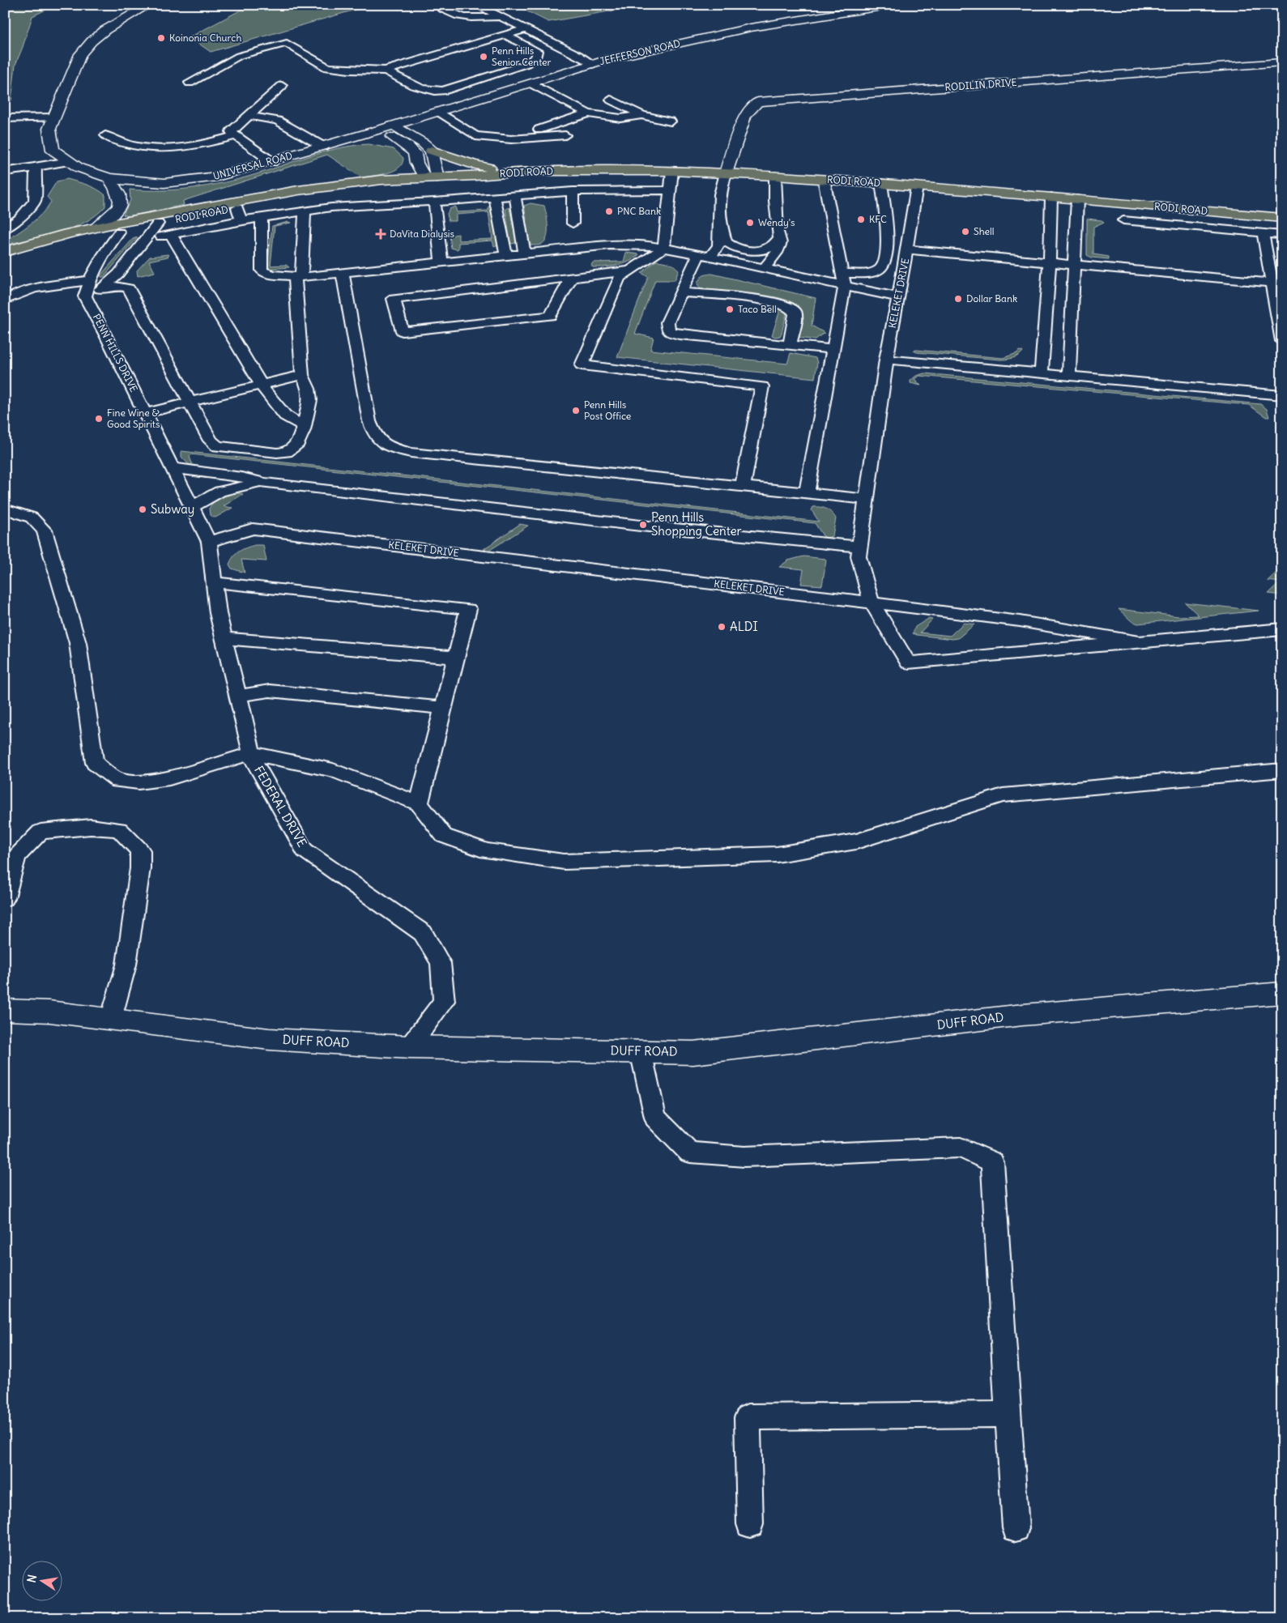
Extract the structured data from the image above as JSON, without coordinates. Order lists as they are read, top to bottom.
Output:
{
  "streets": {
    "main road": ["RODI ROAD"],
    "street": [
      "JEFFERSON ROAD",
      "RODILIN DRIVE",
      "UNIVERSAL ROAD",
      "DUFF ROAD"
    ],
    "lane": ["KELEKET DRIVE", "PENN HILLS DRIVE", "FEDERAL DRIVE"]
  },
  "crossings": [
    ["JEFFERSON ROAD", "UNIVERSAL ROAD"],
    ["RODILIN DRIVE", "RODI ROAD"],
    ["RODI ROAD", "KELEKET DRIVE"],
    ["KELEKET DRIVE", "PENN HILLS DRIVE"],
    ["KELEKET DRIVE", "FEDERAL DRIVE"],
    ["PENN HILLS DRIVE", "FEDERAL DRIVE"],
    ["FEDERAL DRIVE", "DUFF ROAD"]
  ],
  "places": {
    "other": [
      "Koinonia Church",
      "Penn Hills Senior Center",
      "PNC Bank",
      "KFC",
      "Wendy's",
      "Shell",
      "Dollar Bank",
      "Taco Bell",
      "Penn Hills Post Office",
      "Fine Wine & Good Spirits",
      "Subway",
      "Penn Hills Shopping Center",
      "ALDI"
    ],
    "health": ["DaVita Dialysis"]
  },
  "north": "left"
}
